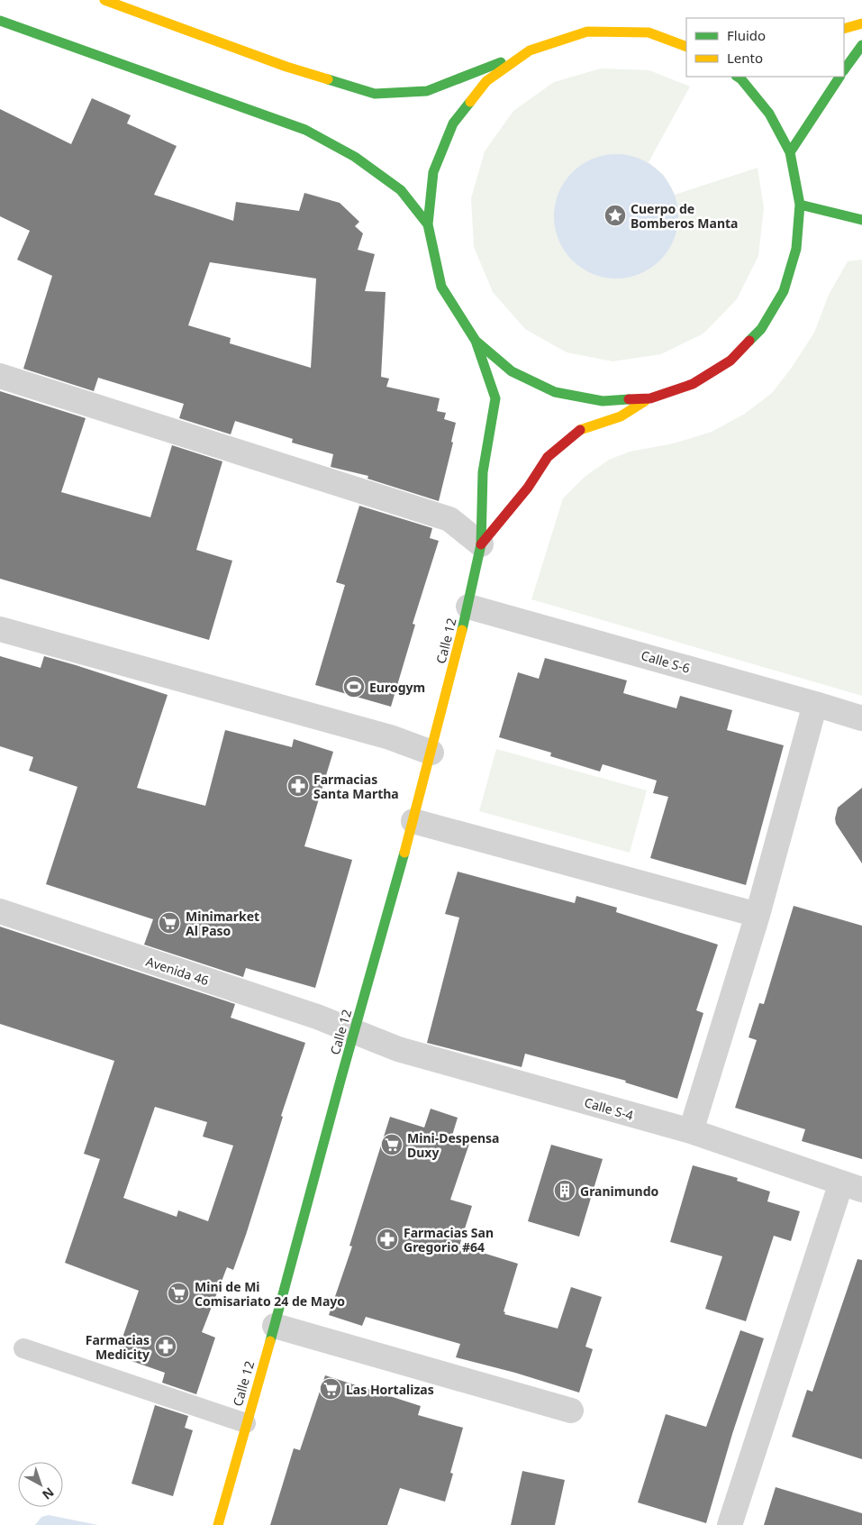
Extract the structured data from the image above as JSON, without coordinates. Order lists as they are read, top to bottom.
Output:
{
  "streets": {
    "main road": ["Calle 12"],
    "street": ["Calle S-6", "Avenida 46", "Calle S-4"]
  },
  "crossings": [
    ["Calle 12", "Calle S-6"],
    ["Calle 12", "Avenida 46"],
    ["Calle 12", "Calle S-4"],
    ["Avenida 46", "Calle S-4"]
  ],
  "places": {
    "place": ["Cuerpo de Bomberos Manta"],
    "sports": ["Eurogym"],
    "pharmacy": ["Farmacias Santa Martha", "Farmacias San Gregorio #64", "Farmacias Medicity"],
    "supermarket": [
      "Minimarket Al Paso",
      "Mini-Despensa Duxy",
      "Mini de Mi Comisariato 24 de Mayo",
      "Las Hortalizas"
    ],
    "building": ["Granimundo"]
  },
  "legend": ["Fluido", "Lento"],
  "north": "bottom right"
}
